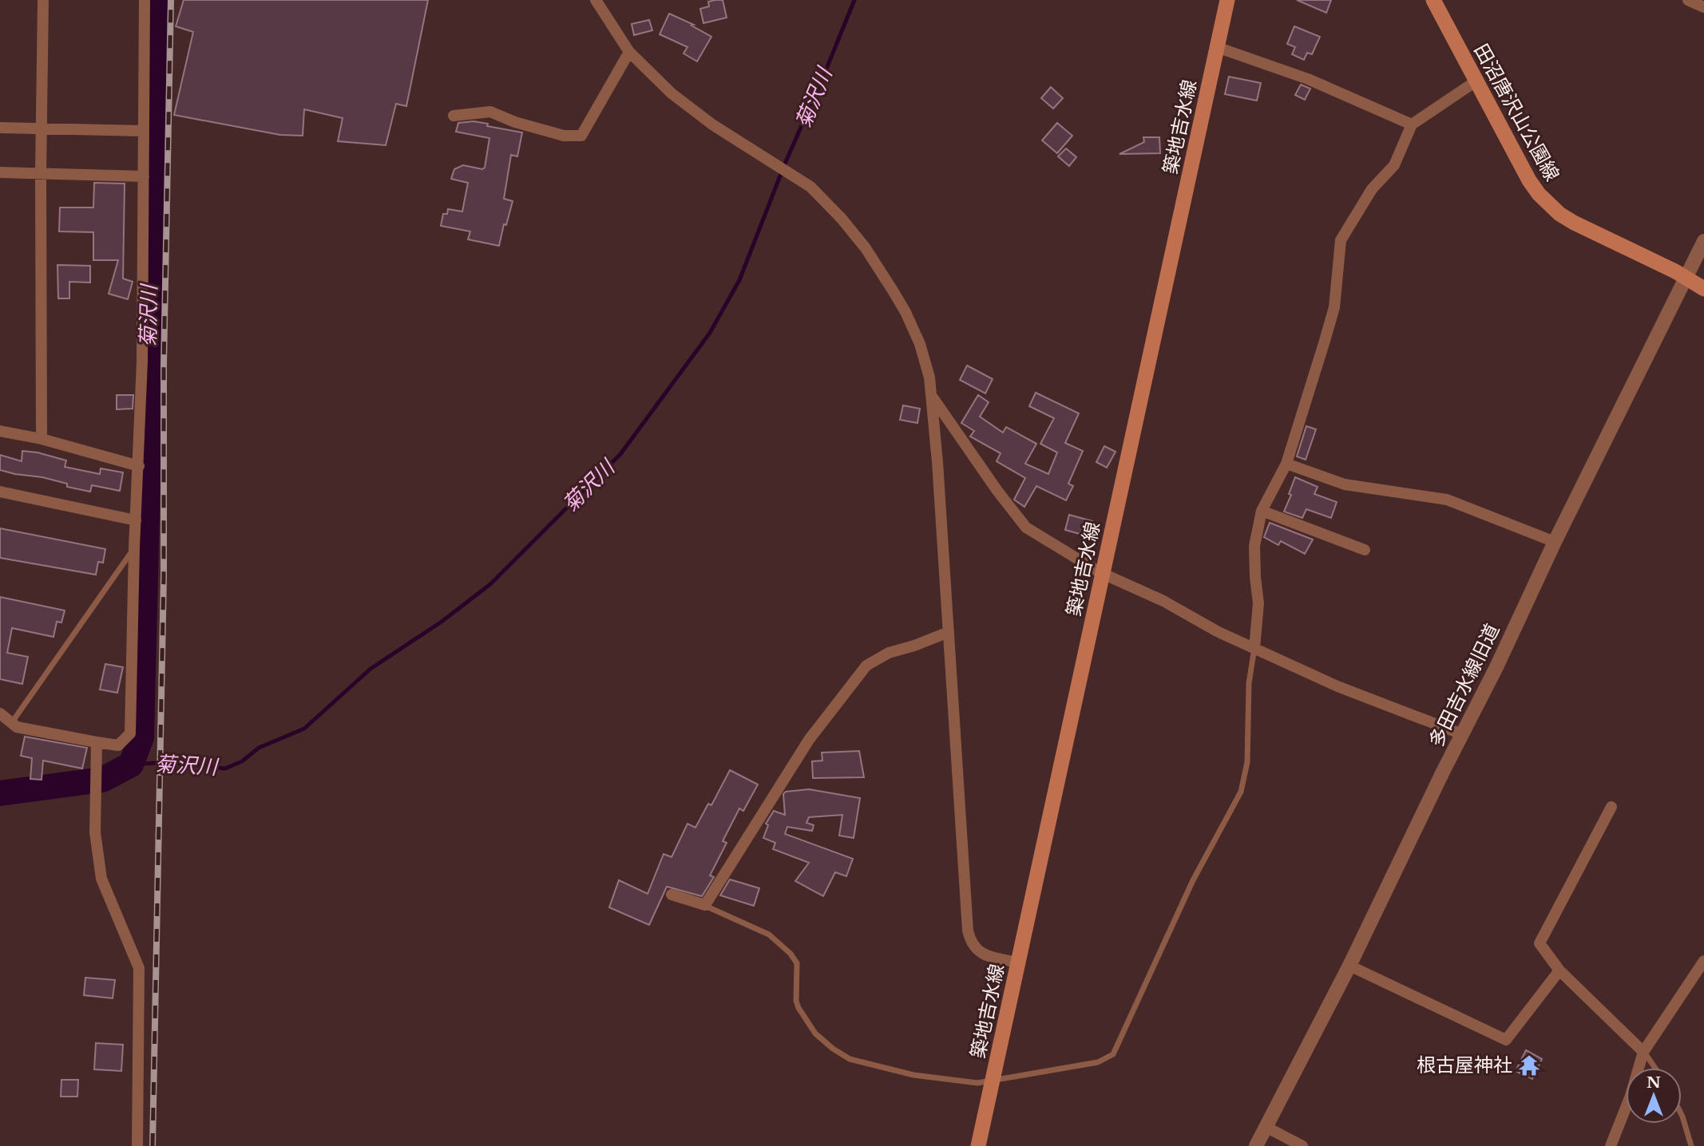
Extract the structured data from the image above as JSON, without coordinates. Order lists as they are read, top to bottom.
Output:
{
  "streets": {
    "main road": ["田沼唐沢山公園線", "築地吉水線"],
    "street": ["多田吉水線旧道"]
  },
  "crossings": [
    ["田沼唐沢山公園線", "多田吉水線旧道"]
  ],
  "water": ["菊沢川"],
  "places": {
    "temple": ["根古屋神社"]
  },
  "north": "top"
}
